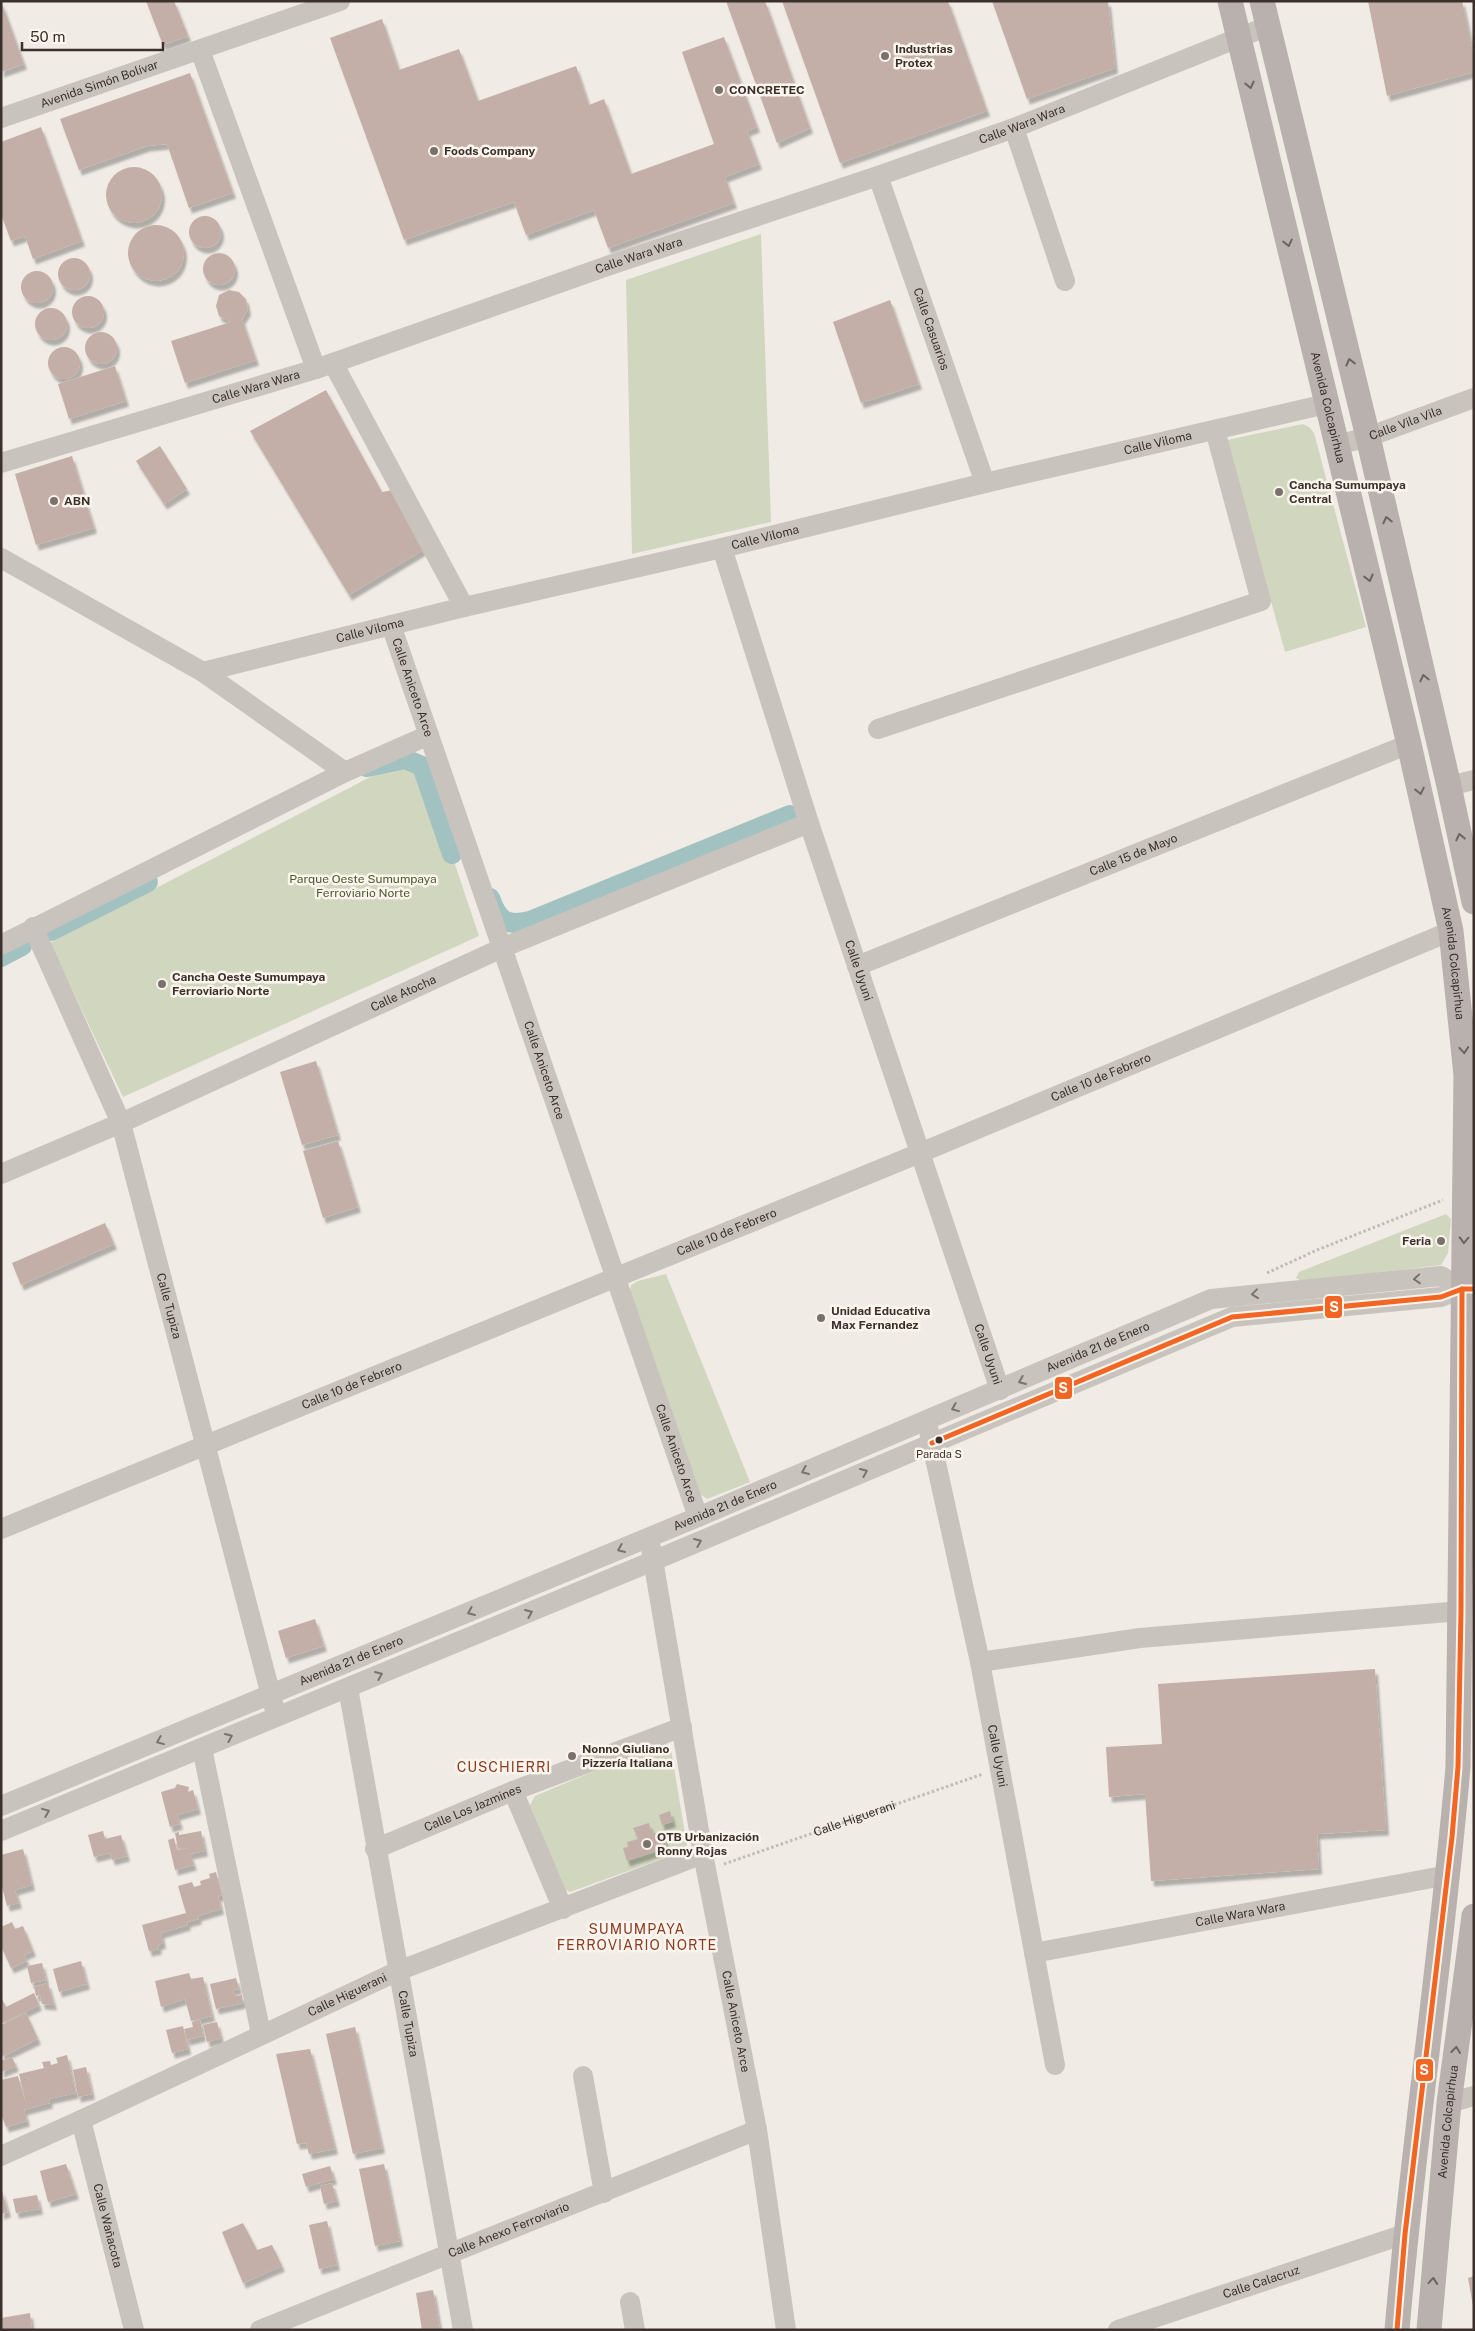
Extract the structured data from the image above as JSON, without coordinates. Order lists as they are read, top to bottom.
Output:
{
  "streets": {
    "main road": ["Avenida Colcapirhua"],
    "street": [
      "Avenida Simón Bolívar",
      "Calle Wara Wara",
      "Calle Casuarios",
      "Calle Vila Vila",
      "Calle Viloma",
      "Calle Aniceto Arce",
      "Calle 15 de Mayo",
      "Calle Uyuni",
      "Calle Atocha",
      "Calle 10 de Febrero",
      "Calle Tupiza",
      "Avenida 21 de Enero",
      "Calle Los Jazmines",
      "Calle Higuerani",
      "Calle Wañacota",
      "Calle Anexo Ferroviario",
      "Calle Calacruz"
    ]
  },
  "crossings": [
    ["Calle Wara Wara", "Calle Casuarios"],
    ["Calle Wara Wara", "Avenida Colcapirhua"],
    ["Calle Wara Wara", "Calle Uyuni"],
    ["Calle Casuarios", "Calle Viloma"],
    ["Avenida Colcapirhua", "Calle Vila Vila"],
    ["Avenida Colcapirhua", "Calle Viloma"],
    ["Avenida Colcapirhua", "Calle 15 de Mayo"],
    ["Avenida Colcapirhua", "Calle 10 de Febrero"],
    ["Avenida Colcapirhua", "Avenida 21 de Enero"],
    ["Avenida Colcapirhua", "Calle Calacruz"],
    ["Calle Viloma", "Calle Aniceto Arce"],
    ["Calle Viloma", "Calle Uyuni"],
    ["Calle Aniceto Arce", "Calle Atocha"],
    ["Calle Aniceto Arce", "Calle 10 de Febrero"],
    ["Calle Aniceto Arce", "Avenida 21 de Enero"],
    ["Calle Aniceto Arce", "Calle Los Jazmines"],
    ["Calle Aniceto Arce", "Calle Higuerani"],
    ["Calle Aniceto Arce", "Calle Anexo Ferroviario"],
    ["Calle 15 de Mayo", "Calle Uyuni"],
    ["Calle Uyuni", "Calle Atocha"],
    ["Calle Uyuni", "Calle 10 de Febrero"],
    ["Calle Uyuni", "Avenida 21 de Enero"],
    ["Calle Uyuni", "Calle Higuerani"],
    ["Calle Atocha", "Calle Tupiza"],
    ["Calle 10 de Febrero", "Calle Tupiza"],
    ["Calle Tupiza", "Avenida 21 de Enero"],
    ["Calle Tupiza", "Calle Los Jazmines"],
    ["Calle Tupiza", "Calle Higuerani"],
    ["Calle Tupiza", "Calle Anexo Ferroviario"],
    ["Calle Higuerani", "Calle Wañacota"]
  ],
  "districts": ["CUSCHIERRI", "SUMUMPAYA FERROVIARIO NORTE"],
  "parks": ["Parque Oeste Sumumpaya Ferroviario Norte"],
  "places": [
    "Industrias Protex",
    "CONCRETEC",
    "Foods Company",
    "Cancha Sumumpaya Central",
    "ABN",
    "Cancha Oeste Sumumpaya Ferroviario Norte",
    "Feria",
    "Unidad Educativa Max Fernandez",
    "Parada S",
    "Nonno Giuliano Pizzería Italiana",
    "OTB Urbanización Ronny Rojas"
  ],
  "lines": ["transit line S"],
  "scale_bar": "50 m"
}
